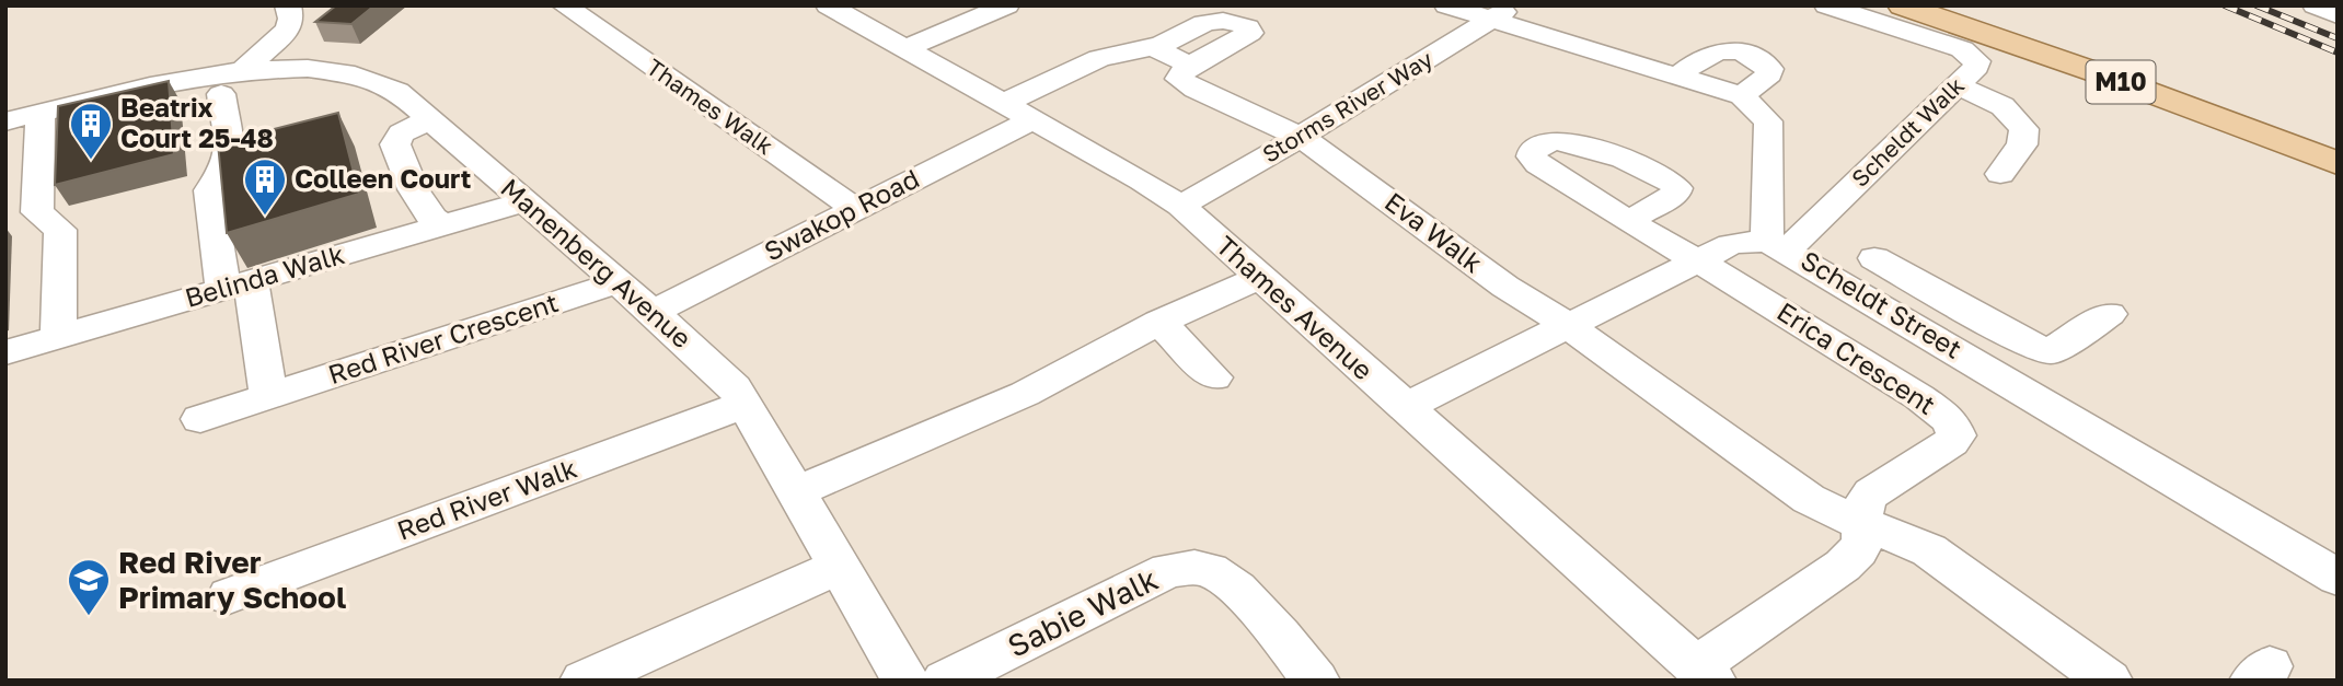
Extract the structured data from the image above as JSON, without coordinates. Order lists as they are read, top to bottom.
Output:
{
  "streets": {
    "main road": ["M10"],
    "street": [
      "Thames Walk",
      "Storms River Way",
      "Scheldt Walk",
      "Swakop Road",
      "Eva Walk",
      "Manenberg Avenue",
      "Belinda Walk",
      "Scheldt Street",
      "Thames Avenue",
      "Red River Crescent",
      "Erica Crescent",
      "Red River Walk",
      "Sabie Walk"
    ]
  },
  "crossings": [
    ["Thames Walk", "Swakop Road"],
    ["Storms River Way", "Eva Walk"],
    ["Storms River Way", "Thames Avenue"],
    ["Scheldt Walk", "Scheldt Street"],
    ["Swakop Road", "Eva Walk"],
    ["Swakop Road", "Manenberg Avenue"],
    ["Swakop Road", "Thames Avenue"],
    ["Eva Walk", "Scheldt Street"],
    ["Manenberg Avenue", "Belinda Walk"],
    ["Manenberg Avenue", "Red River Crescent"],
    ["Manenberg Avenue", "Red River Walk"],
    ["Scheldt Street", "Thames Avenue"],
    ["Scheldt Street", "Erica Crescent"]
  ],
  "places": {
    "building": ["Beatrix Court 25-48", "Colleen Court"],
    "school or university": ["Red River Primary School"]
  }
}
